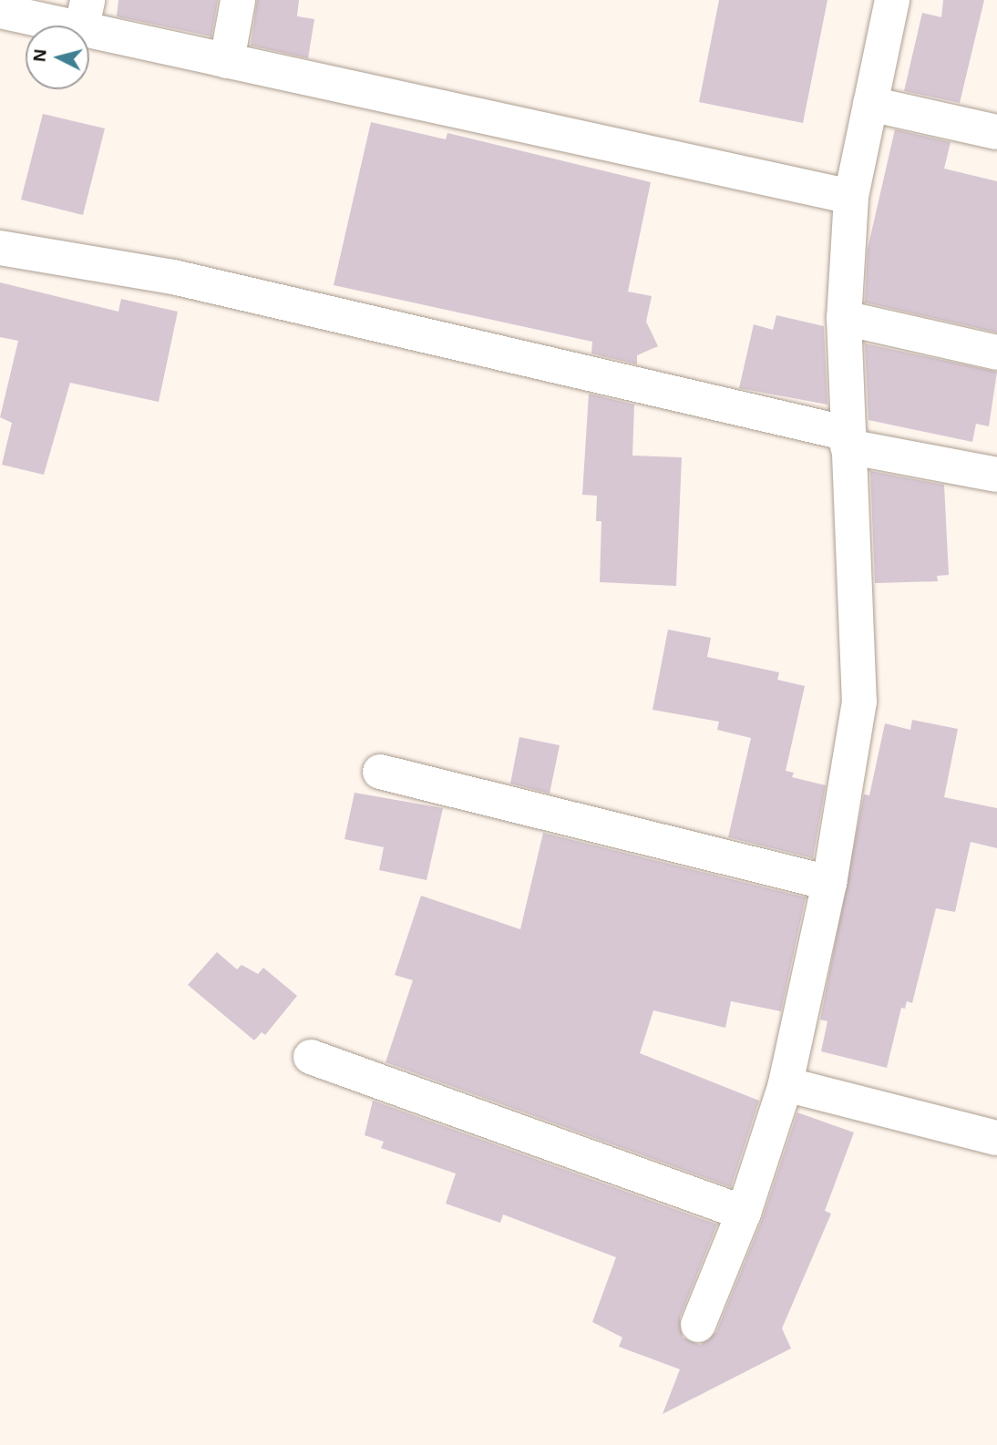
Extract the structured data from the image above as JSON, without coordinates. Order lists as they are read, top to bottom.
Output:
{
  "north": "left"
}
